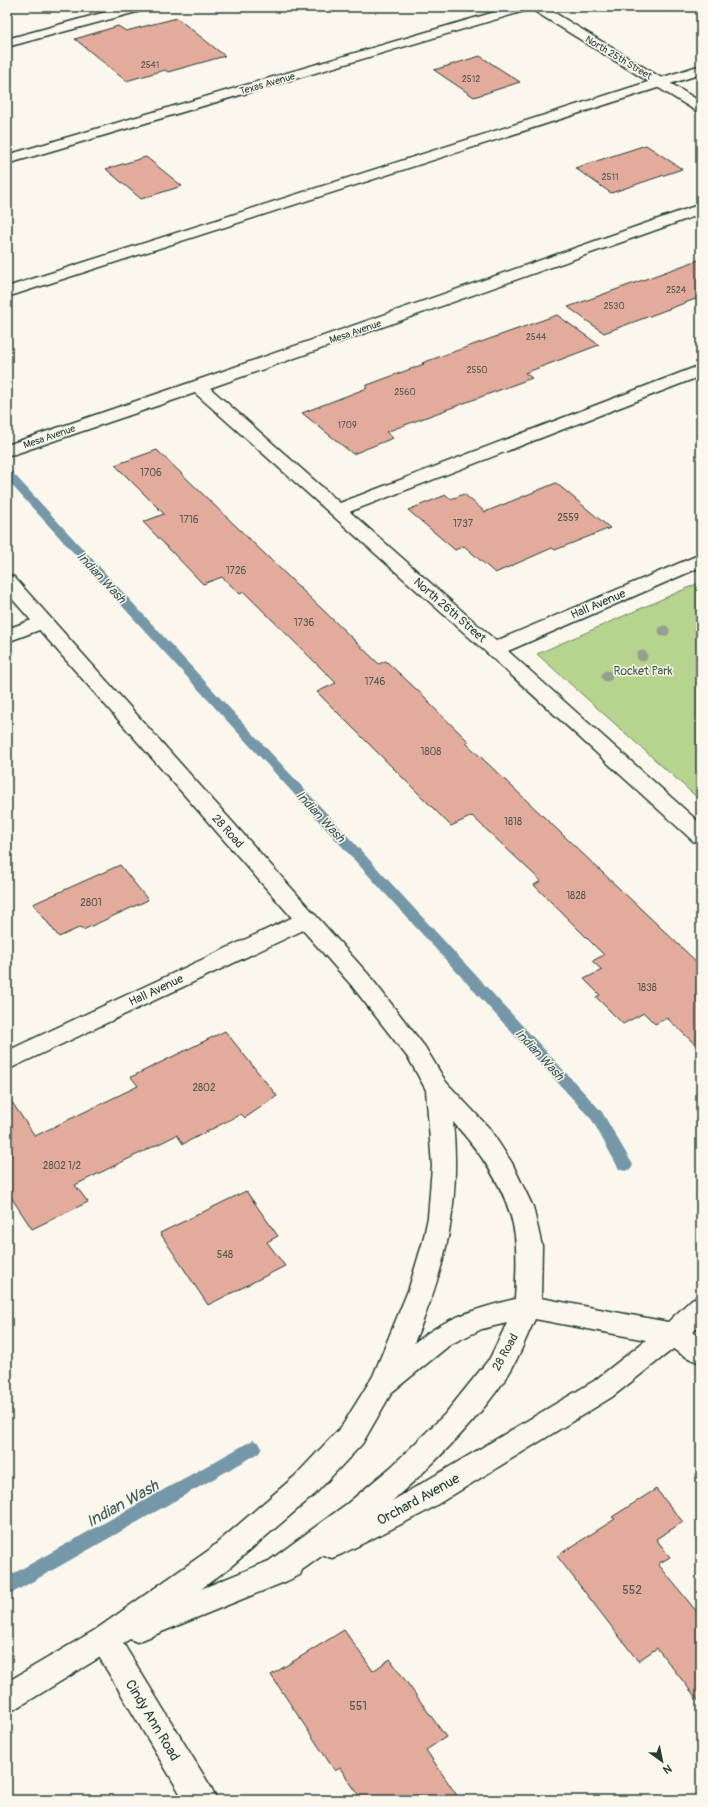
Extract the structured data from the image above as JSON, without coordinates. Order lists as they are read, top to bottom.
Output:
{
  "streets": {
    "street": [
      "North 25th Street",
      "Texas Avenue",
      "Mesa Avenue",
      "Hall Avenue",
      "North 26th Street",
      "28 Road",
      "Orchard Avenue",
      "Cindy Ann Road"
    ]
  },
  "crossings": [
    ["Mesa Avenue", "North 26th Street"],
    ["Hall Avenue", "North 26th Street"],
    ["Hall Avenue", "28 Road"],
    ["28 Road", "Orchard Avenue"],
    ["Orchard Avenue", "Cindy Ann Road"]
  ],
  "water": ["Indian Wash"],
  "parks": ["Rocket Park"],
  "house_numbers": [
    "2541",
    "2512",
    "2511",
    "2524",
    "2530",
    "2544",
    "2550",
    "2560",
    "1709",
    "1706",
    "2559",
    "1716",
    "1737",
    "1726",
    "1736",
    "1746",
    "1808",
    "1818",
    "1828",
    "2801",
    "1838",
    "2802",
    "2802 1/2",
    "548",
    "552",
    "551"
  ],
  "north": "bottom right"
}
